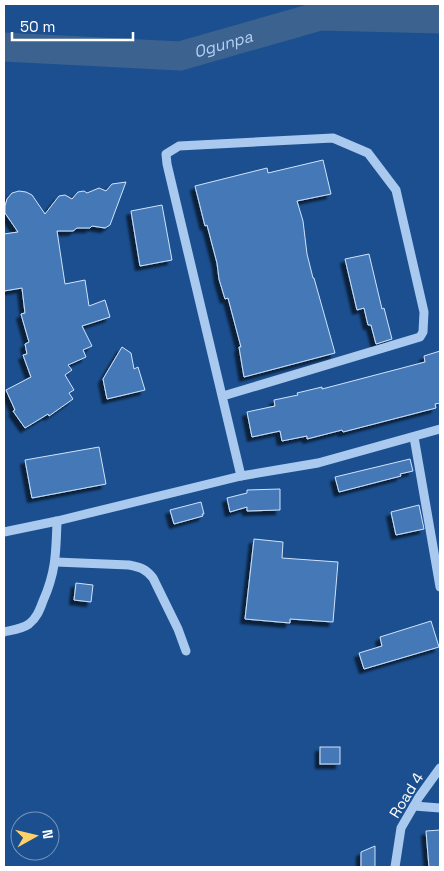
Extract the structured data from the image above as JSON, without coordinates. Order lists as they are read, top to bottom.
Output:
{
  "streets": {
    "street": ["Road 4"]
  },
  "water": ["Ogunpa"],
  "scale_bar": "50 m",
  "north": "right"
}
